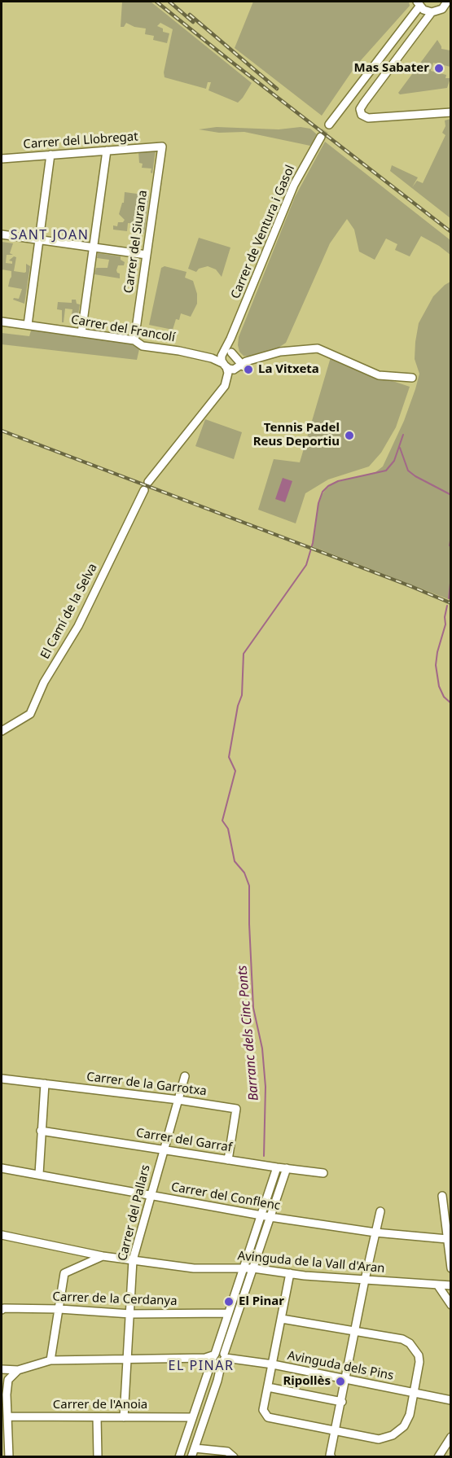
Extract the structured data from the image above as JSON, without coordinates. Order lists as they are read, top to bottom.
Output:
{
  "streets": {
    "street": [
      "Carrer del Llobregat",
      "Carrer de Ventura i Gasol",
      "Carrer del Siurana",
      "Carrer del Francolí",
      "El Camí de la Selva",
      "Carrer de la Garrotxa",
      "Carrer del Garraf",
      "Carrer del Conflenc",
      "Carrer del Pallars",
      "Avinguda de la Vall d'Aran",
      "Carrer de la Cerdanya",
      "Avinguda dels Pins",
      "Carrer de l'Anoia"
    ]
  },
  "crossings": [
    ["Carrer del Llobregat", "Carrer del Siurana"],
    ["Carrer de Ventura i Gasol", "Carrer del Francolí"],
    ["Carrer del Siurana", "Carrer del Francolí"],
    ["Carrer de la Garrotxa", "Carrer del Garraf"],
    ["Carrer de la Garrotxa", "Carrer del Pallars"],
    ["Carrer del Garraf", "Carrer del Pallars"],
    ["Carrer del Conflenc", "Carrer del Pallars"],
    ["Carrer del Pallars", "Avinguda de la Vall d'Aran"],
    ["Carrer del Pallars", "Carrer de la Cerdanya"],
    ["Carrer del Pallars", "Carrer de l'Anoia"]
  ],
  "districts": ["SANT JOAN", "EL PINAR"],
  "water": ["Barranc dels Cinc Ponts"],
  "places": [
    "Mas Sabater",
    "La Vitxeta",
    "Tennis Padel Reus Deportiu",
    "El Pinar",
    "Ripollès"
  ]
}
